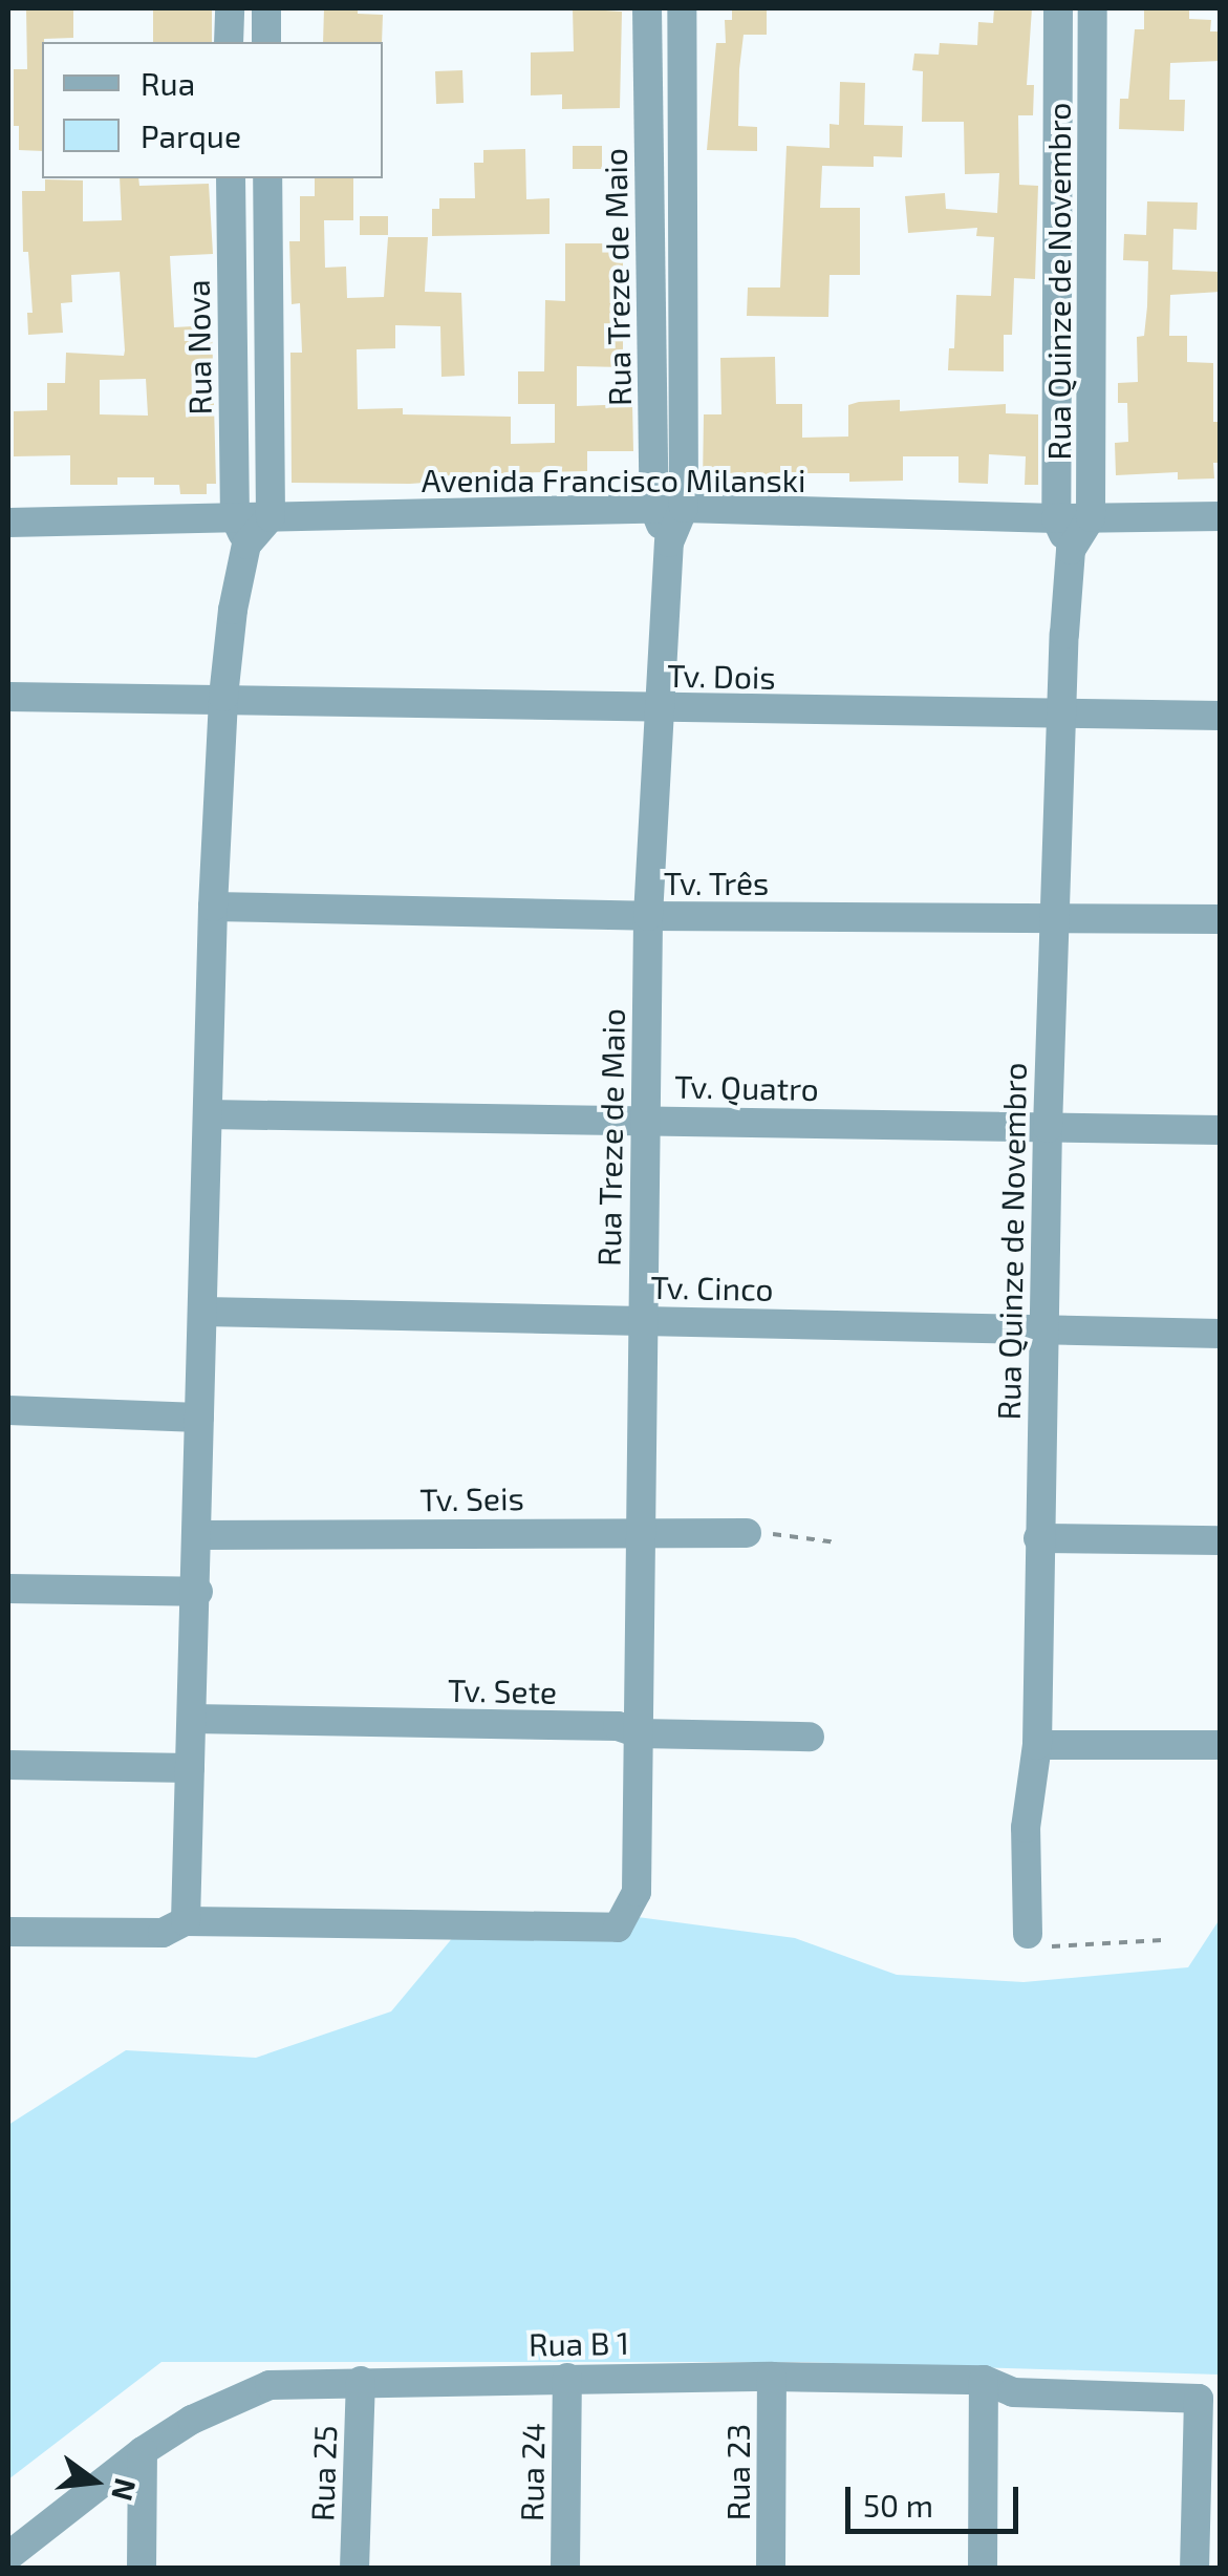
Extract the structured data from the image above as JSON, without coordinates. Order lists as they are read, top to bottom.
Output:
{
  "streets": {
    "street": [
      "Rua Treze de Maio",
      "Rua Quinze de Novembro",
      "Rua Nova",
      "Avenida Francisco Milanski",
      "Tv. Dois",
      "Tv. Três",
      "Tv. Quatro",
      "Tv. Cinco",
      "Tv. Seis",
      "Tv. Sete",
      "Rua B 1",
      "Rua 24",
      "Rua 23",
      "Rua 25"
    ]
  },
  "crossings": [
    ["Rua Treze de Maio", "Rua Nova"],
    ["Rua Treze de Maio", "Avenida Francisco Milanski"],
    ["Rua Treze de Maio", "Tv. Dois"],
    ["Rua Treze de Maio", "Tv. Três"],
    ["Rua Treze de Maio", "Tv. Quatro"],
    ["Rua Treze de Maio", "Tv. Cinco"],
    ["Rua Treze de Maio", "Tv. Seis"],
    ["Rua Treze de Maio", "Tv. Sete"],
    ["Rua Quinze de Novembro", "Avenida Francisco Milanski"],
    ["Rua Quinze de Novembro", "Tv. Dois"],
    ["Rua Quinze de Novembro", "Tv. Três"],
    ["Rua Quinze de Novembro", "Tv. Quatro"],
    ["Rua Quinze de Novembro", "Tv. Cinco"],
    ["Rua Nova", "Avenida Francisco Milanski"],
    ["Rua Nova", "Tv. Dois"],
    ["Rua Nova", "Tv. Três"],
    ["Rua Nova", "Tv. Quatro"],
    ["Rua Nova", "Tv. Cinco"],
    ["Rua Nova", "Tv. Seis"],
    ["Rua Nova", "Tv. Sete"],
    ["Rua B 1", "Rua 24"],
    ["Rua B 1", "Rua 23"],
    ["Rua B 1", "Rua 25"]
  ],
  "legend": ["Rua", "Parque"],
  "scale_bar": "50 m",
  "north": "right"
}
